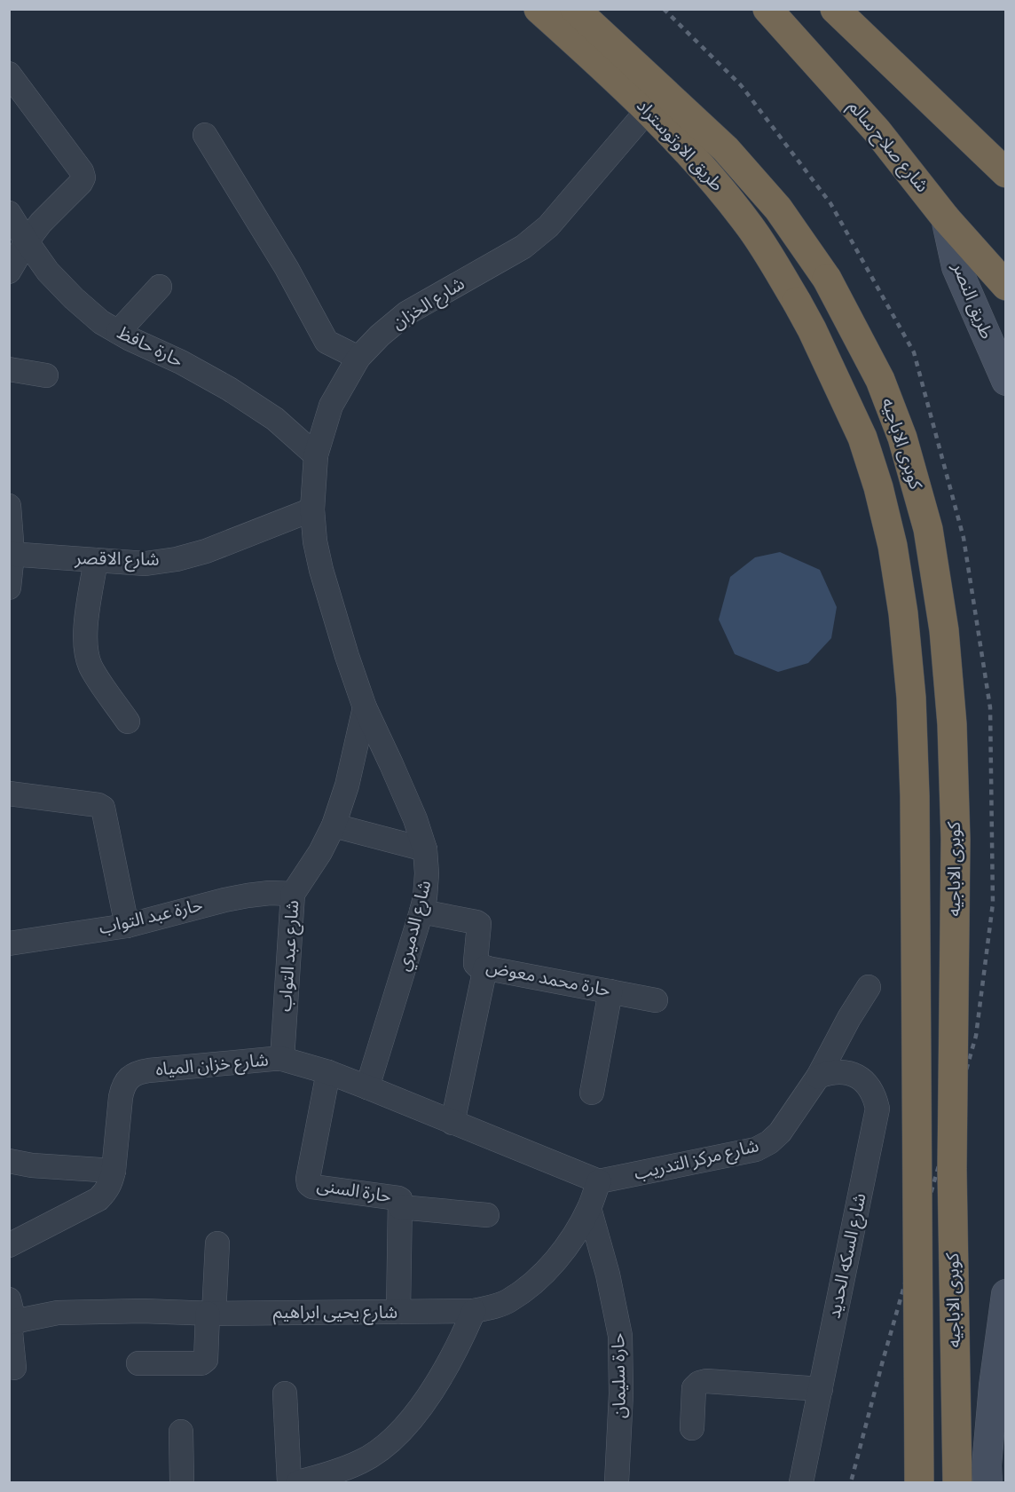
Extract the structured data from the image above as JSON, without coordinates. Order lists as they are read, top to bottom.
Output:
{
  "streets": {
    "highway": ["طريق الاوتوستراد", "شارع صلاح سالم", "كوبرى الاباجيه"],
    "street": [
      "طريق النصر",
      "شارع الخزان",
      "حارة حافظ",
      "شارع الاقصر",
      "حارة عبد التواب",
      "شارع الدميري",
      "شارع عبد التواب",
      "حارة محمد معوض",
      "شارع خزان المياه",
      "شارع مركز التدريب",
      "حارة السنى",
      "شارع السكه الحديد",
      "شارع يحيى ابراهيم",
      "حارة سليمان"
    ]
  },
  "crossings": [
    ["طريق الاوتوستراد", "شارع الخزان"],
    ["طريق الاوتوستراد", "كوبرى الاباجيه"],
    ["شارع صلاح سالم", "طريق النصر"],
    ["شارع الخزان", "حارة حافظ"],
    ["شارع الخزان", "شارع الاقصر"],
    ["شارع الخزان", "شارع الدميري"],
    ["شارع الخزان", "شارع عبد التواب"],
    ["حارة عبد التواب", "شارع عبد التواب"],
    ["شارع الدميري", "شارع عبد التواب"],
    ["شارع الدميري", "حارة محمد معوض"],
    ["شارع الدميري", "شارع خزان المياه"],
    ["شارع عبد التواب", "شارع خزان المياه"],
    ["شارع خزان المياه", "شارع مركز التدريب"],
    ["شارع خزان المياه", "حارة السنى"],
    ["شارع خزان المياه", "شارع يحيى ابراهيم"],
    ["شارع مركز التدريب", "شارع السكه الحديد"],
    ["شارع مركز التدريب", "شارع يحيى ابراهيم"],
    ["حارة السنى", "شارع يحيى ابراهيم"],
    ["شارع يحيى ابراهيم", "حارة سليمان"]
  ]
}
